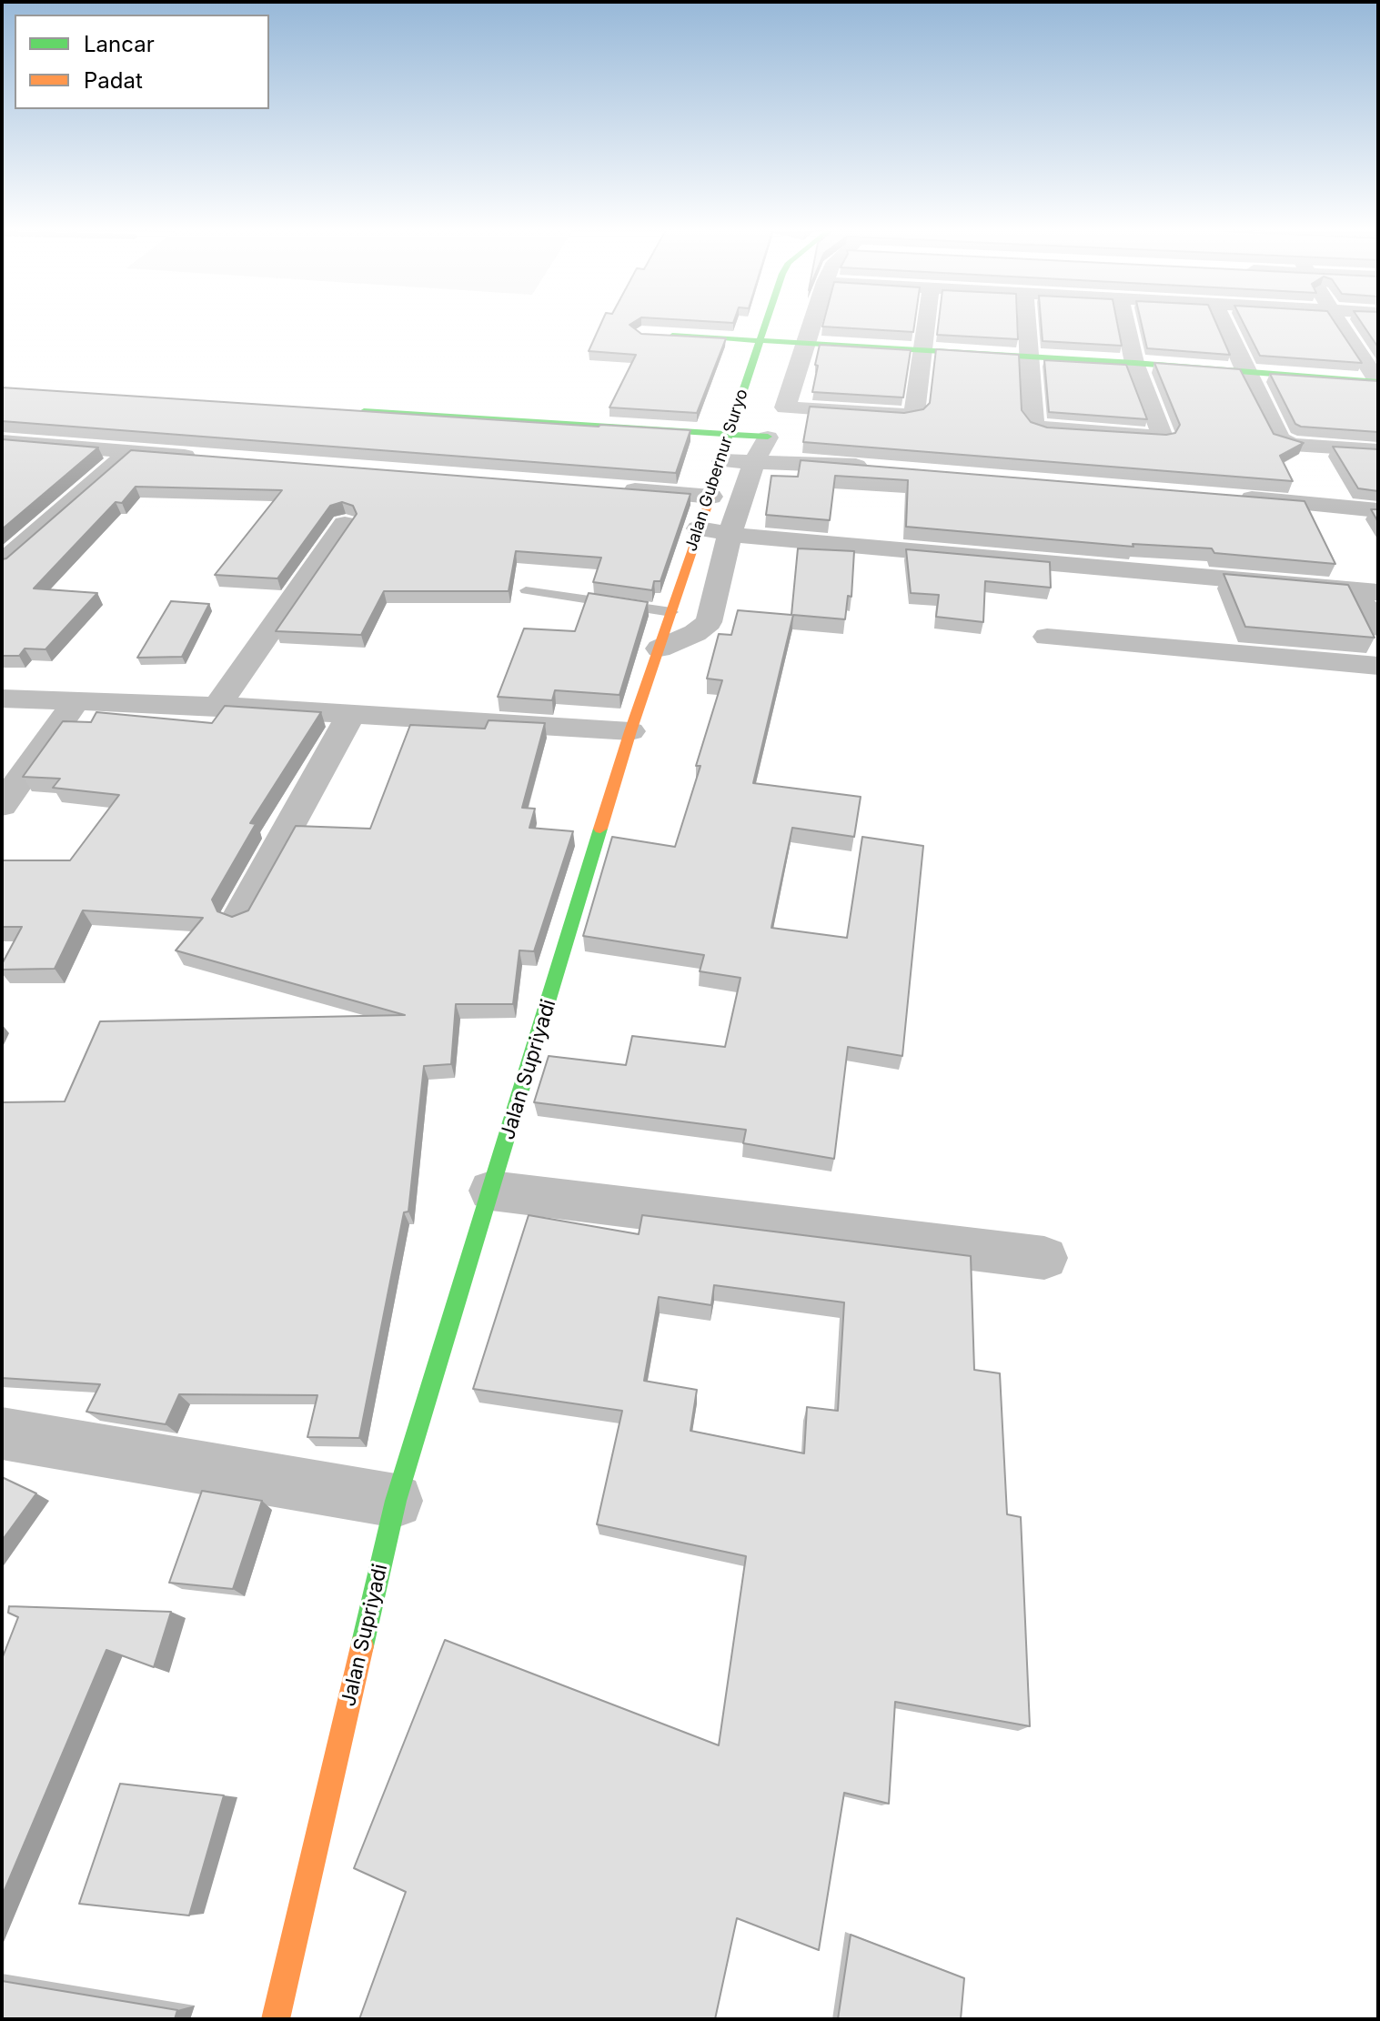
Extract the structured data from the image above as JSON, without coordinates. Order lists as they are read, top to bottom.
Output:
{
  "streets": {
    "main road": ["Jalan Gubernur Suryo", "Jalan Supriyadi"]
  },
  "crossings": [
    ["Jalan Gubernur Suryo", "Jalan Supriyadi"]
  ],
  "legend": ["Lancar", "Padat"]
}
